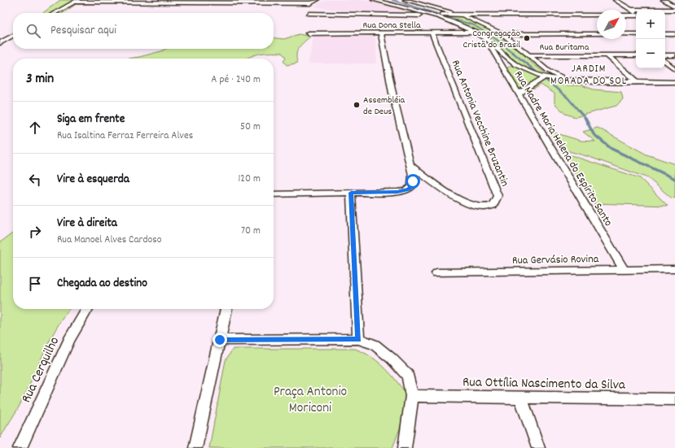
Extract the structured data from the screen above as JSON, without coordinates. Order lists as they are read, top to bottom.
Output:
{
  "streets": {
    "street": [
      "Rua Dona Stella",
      "Rua Buritama",
      "Rua Antonia Vecchine Bruzantin",
      "Rua Madre Maria Helena do Espírito Santo",
      "Rua Gervásio Rovina",
      "Rua Cerquilho",
      "Rua Ottília Nascimento da Silva"
    ]
  },
  "crossings": [
    ["Rua Dona Stella", "Rua Antonia Vecchine Bruzantin"],
    ["Rua Madre Maria Helena do Espírito Santo", "Rua Gervásio Rovina"]
  ],
  "districts": ["JARDIM MORADA DO SOL"],
  "parks": ["Praça Antonio Moriconi"],
  "places": ["Congregação Cristã do Brasil", "Assembléia de Deus"],
  "north": "top right",
  "page": {
    "map_buttons": ["+", "−"],
    "search": "Pesquisar aqui",
    "heading": ["3 min", "A pé · 240 m"],
    "list": [
      ["Siga em frente", "Rua Isaltina Ferraz Ferreira Alves", "50 m"],
      ["Vire à esquerda", "120 m"],
      ["Vire à direita", "Rua Manoel Alves Cardoso", "70 m"],
      "Chegada ao destino"
    ]
  }
}
